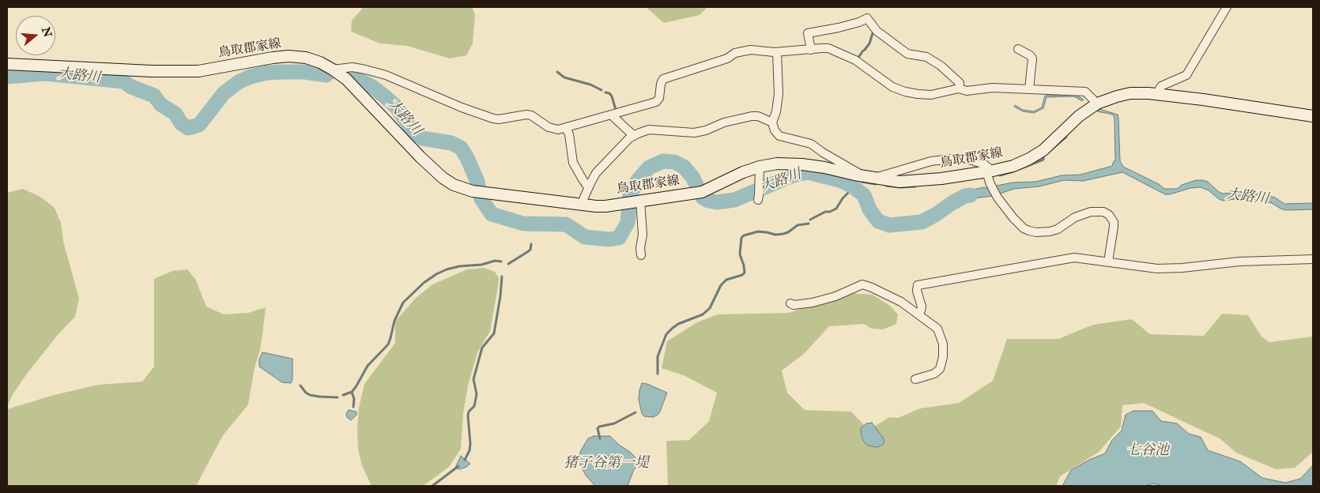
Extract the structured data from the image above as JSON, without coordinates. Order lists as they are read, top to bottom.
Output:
{
  "streets": {
    "main road": ["鳥取郡家線"]
  },
  "water": ["大路川", "七谷池", "猪子谷第一堤"],
  "north": "right"
}
